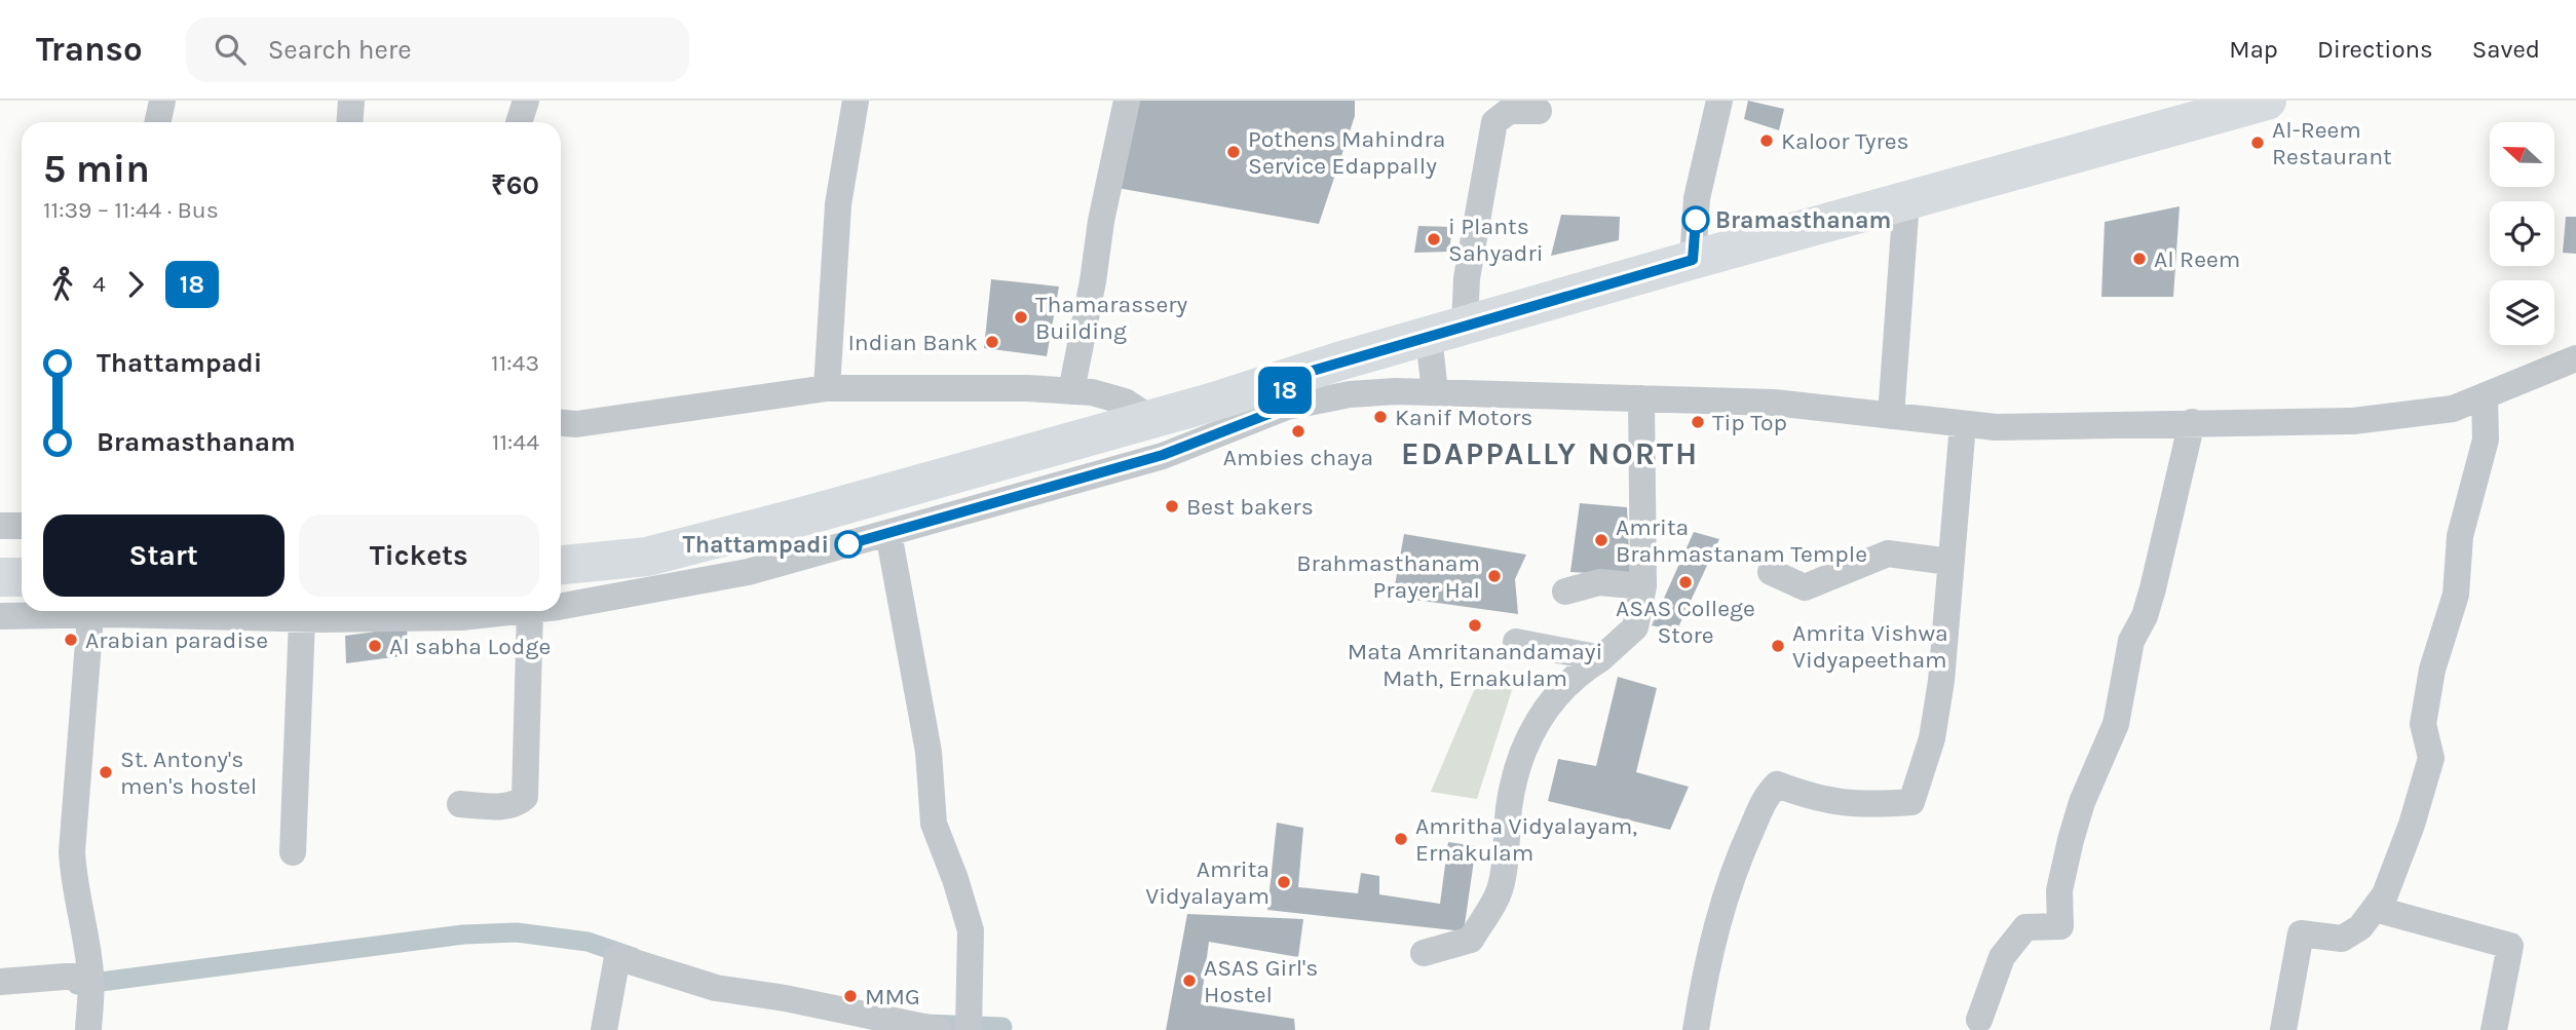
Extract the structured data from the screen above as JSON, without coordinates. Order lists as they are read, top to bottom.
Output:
{
  "districts": ["EDAPPALLY NORTH"],
  "places": [
    "Kaloor Tyres",
    "Al-Reem Restaurant",
    "Pothens Mahindra Service Edappally",
    "Bramasthanam",
    "i Plants Sahyadri",
    "Al Reem",
    "Thamarassery Building",
    "Indian Bank",
    "Kanif Motors",
    "Tip Top",
    "Ambies chaya",
    "Best bakers",
    "Amrita Brahmastanam Temple",
    "Thattampadi",
    "Brahmasthanam Prayer Hal",
    "ASAS College Store",
    "Mata Amritanandamayi Math, Ernakulam",
    "Arabian paradise",
    "Al sabha Lodge",
    "Amrita Vishwa Vidyapeetham",
    "St. Antony's men's hostel",
    "Amritha Vidyalayam, Ernakulam",
    "Amrita Vidyalayam",
    "ASAS Girl's Hostel",
    "MMG"
  ],
  "lines": ["bus line 18"],
  "north": "left",
  "page": {
    "header": "Transo",
    "search": "Search here",
    "nav": ["Map", "Directions", "Saved"],
    "on_map": "18",
    "heading": ["5 min", "11:39 – 11:44 · Bus", "₹60"],
    "legs": ["4", "18"],
    "list": [
      {
        "name": "Thattampadi",
        "value": "11:43"
      },
      {
        "name": "Bramasthanam",
        "value": "11:44"
      }
    ],
    "buttons": ["Start", "Tickets"]
  }
}
